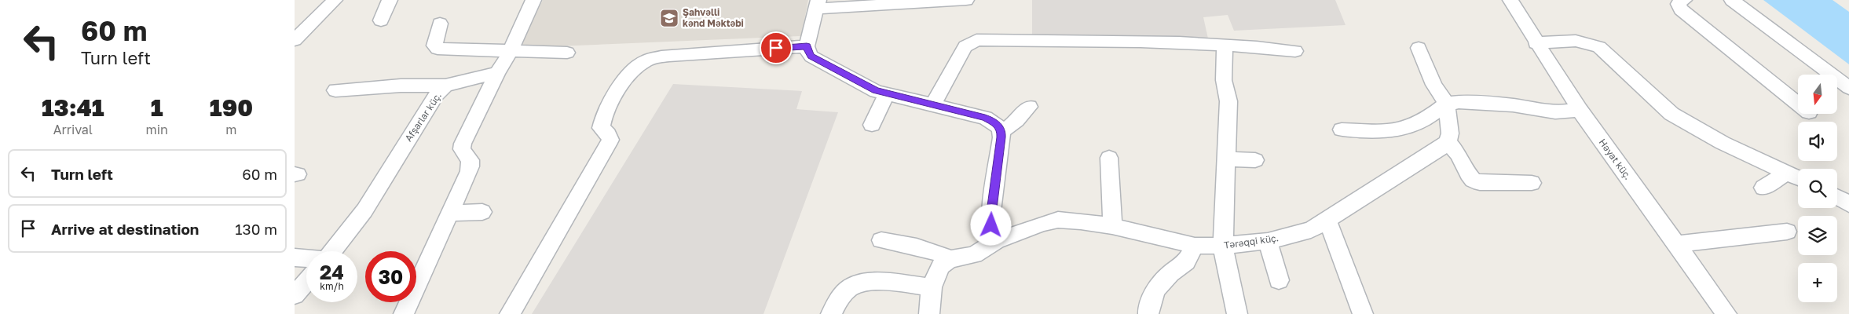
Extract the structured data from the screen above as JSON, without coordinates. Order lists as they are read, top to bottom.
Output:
{
  "streets": {
    "street": ["Afşarlar küç.", "Həyat küç.", "Tərəqqi küç."]
  },
  "places": {
    "school or university": ["Şahvəlli kənd Məktəbi"]
  },
  "north": "bottom",
  "page": {
    "turn": ["60 m", "Turn left"],
    "map_buttons": "+",
    "eta": [
      "13:41",
      "Arrival",
      "1",
      "min",
      "190",
      "m"
    ],
    "list": [
      {
        "name": "Turn left",
        "value": "60 m"
      },
      {
        "name": "Arrive at destination",
        "value": "130 m"
      }
    ],
    "speed": "24 km/h",
    "limit": "30"
  }
}
